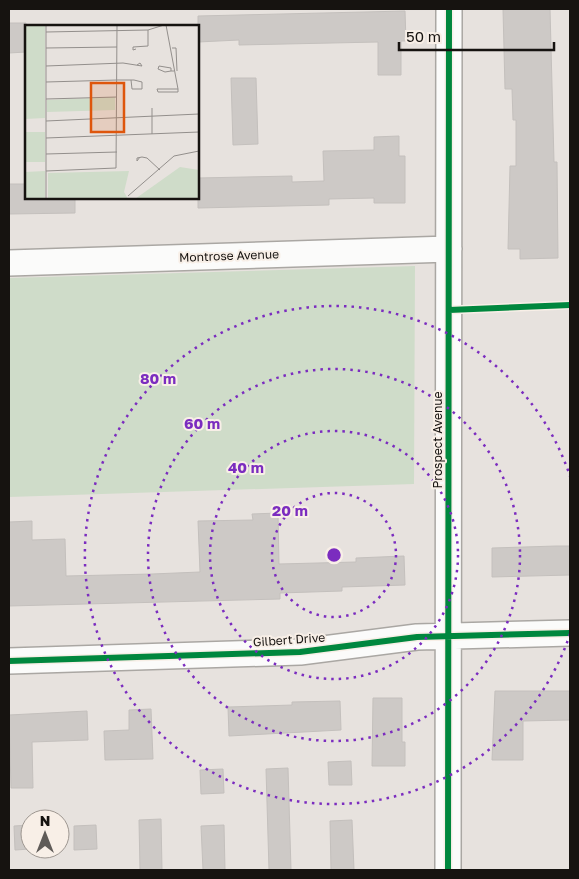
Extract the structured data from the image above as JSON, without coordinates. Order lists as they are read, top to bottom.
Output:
{
  "streets": {
    "street": ["Montrose Avenue", "Prospect Avenue", "Gilbert Drive"]
  },
  "crossings": [
    ["Montrose Avenue", "Prospect Avenue"],
    ["Prospect Avenue", "Gilbert Drive"]
  ],
  "scale_bar": "50 m",
  "north": "top",
  "rings": [
    "80 m",
    "60 m",
    "40 m",
    "20 m"
  ]
}
